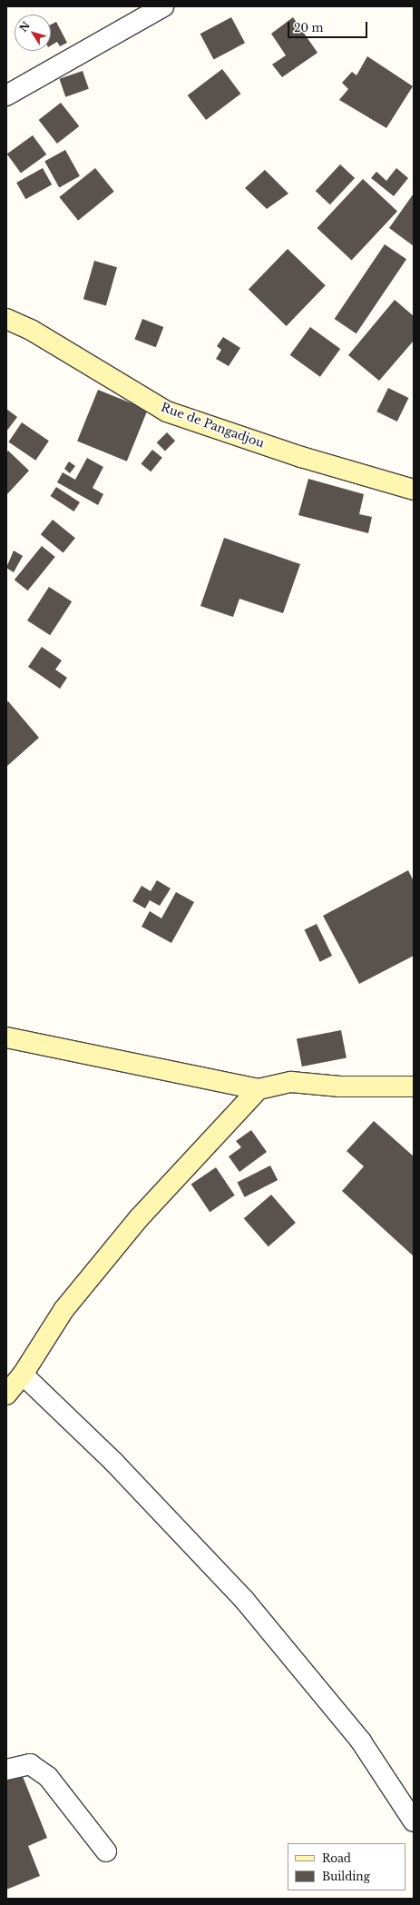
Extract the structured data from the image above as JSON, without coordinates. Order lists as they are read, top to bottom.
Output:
{
  "streets": {
    "street": ["Rue de Pangadjou"]
  },
  "legend": ["Road", "Building"],
  "scale_bar": "20 m",
  "north": "top left"
}
